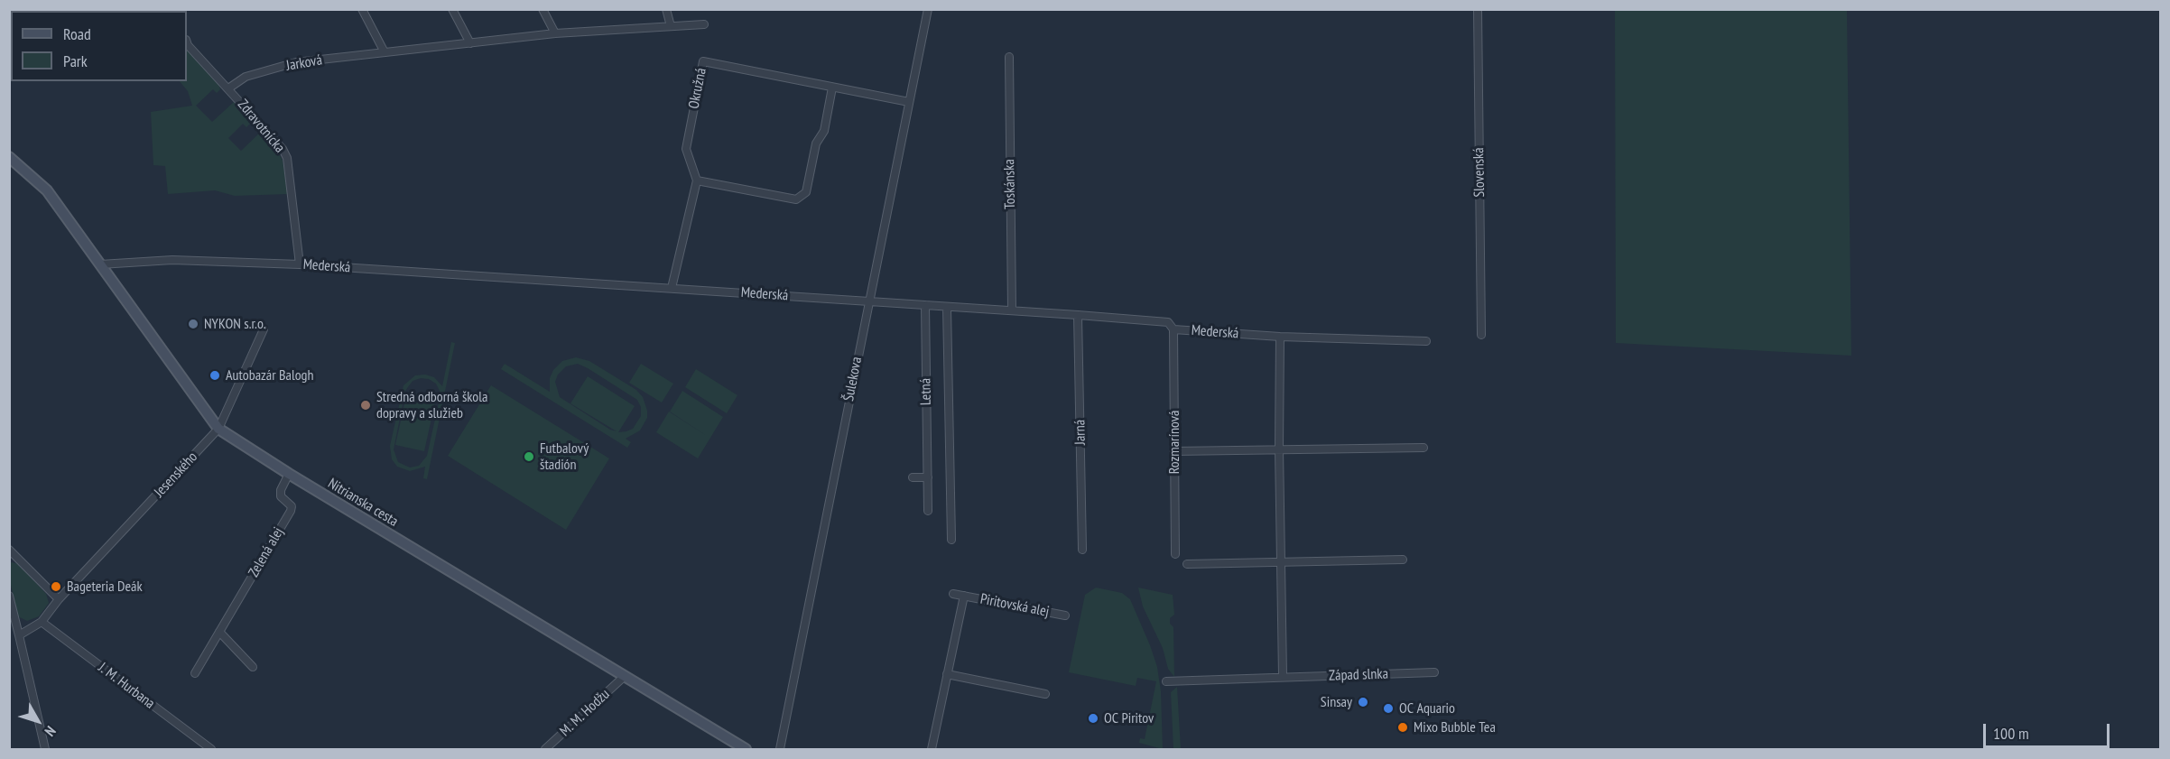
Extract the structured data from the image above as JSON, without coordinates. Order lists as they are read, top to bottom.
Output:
{
  "streets": {
    "main road": ["Nitrianska cesta"],
    "street": [
      "Jarková",
      "Okružná",
      "Zdravotnícka",
      "Slovenská",
      "Toskánska",
      "Mederská",
      "Šulekova",
      "Letná",
      "Jarná",
      "Rozmarínová",
      "Jesenského",
      "Zelená alej",
      "Piritovská alej",
      "Západ slnka",
      "J. M. Hurbana",
      "M. M. Hodžu"
    ]
  },
  "crossings": [
    ["Jarková", "Zdravotnícka"],
    ["Okružná", "Šulekova"],
    ["Zdravotnícka", "Mederská"],
    ["Toskánska", "Mederská"],
    ["Mederská", "Šulekova"],
    ["Mederská", "Letná"],
    ["Mederská", "Jarná"],
    ["Mederská", "Rozmarínová"],
    ["Mederská", "Nitrianska cesta"],
    ["Jesenského", "Nitrianska cesta"],
    ["Jesenského", "J. M. Hurbana"],
    ["Nitrianska cesta", "Zelená alej"],
    ["Nitrianska cesta", "M. M. Hodžu"]
  ],
  "places": [
    "NYKON s.r.o.",
    "Autobazár Balogh",
    "Stredná odborná škola dopravy a služieb",
    "Futbalový štadión",
    "Bageteria Deák",
    "Sinsay",
    "OC Aquario",
    "OC Piritov",
    "Mixo Bubble Tea"
  ],
  "legend": ["Road", "Park"],
  "scale_bar": "100 m",
  "north": "bottom right"
}
